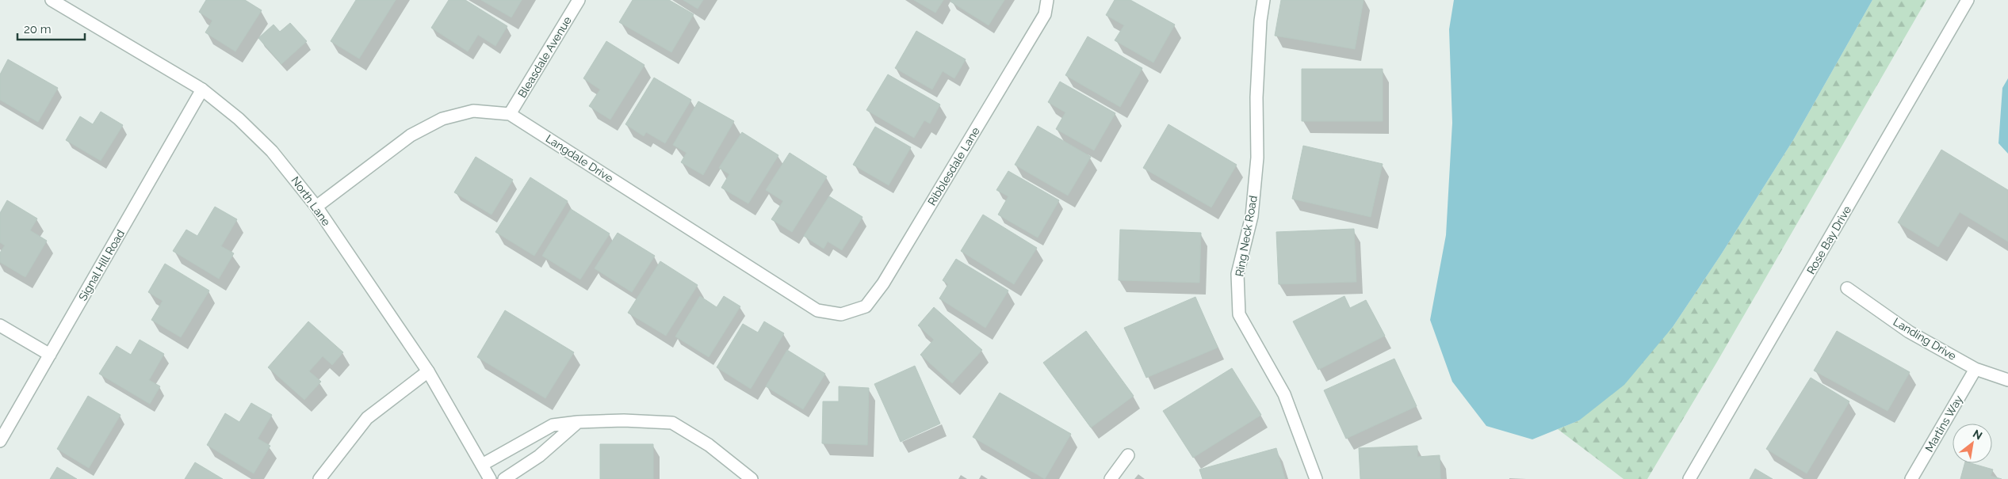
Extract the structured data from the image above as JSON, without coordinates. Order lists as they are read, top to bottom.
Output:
{
  "streets": {
    "street": [
      "Bleasdale Avenue",
      "Langdale Drive",
      "Ribblesdale Lane",
      "North Lane",
      "Ring Neck Road",
      "Rose Bay Drive",
      "Signal Hill Road",
      "Landing Drive",
      "Martins Way"
    ]
  },
  "crossings": [
    ["Bleasdale Avenue", "Langdale Drive"],
    ["Langdale Drive", "Ribblesdale Lane"],
    ["Langdale Drive", "North Lane"],
    ["North Lane", "Signal Hill Road"],
    ["Landing Drive", "Martins Way"]
  ],
  "scale_bar": "20 m",
  "north": "top right"
}
